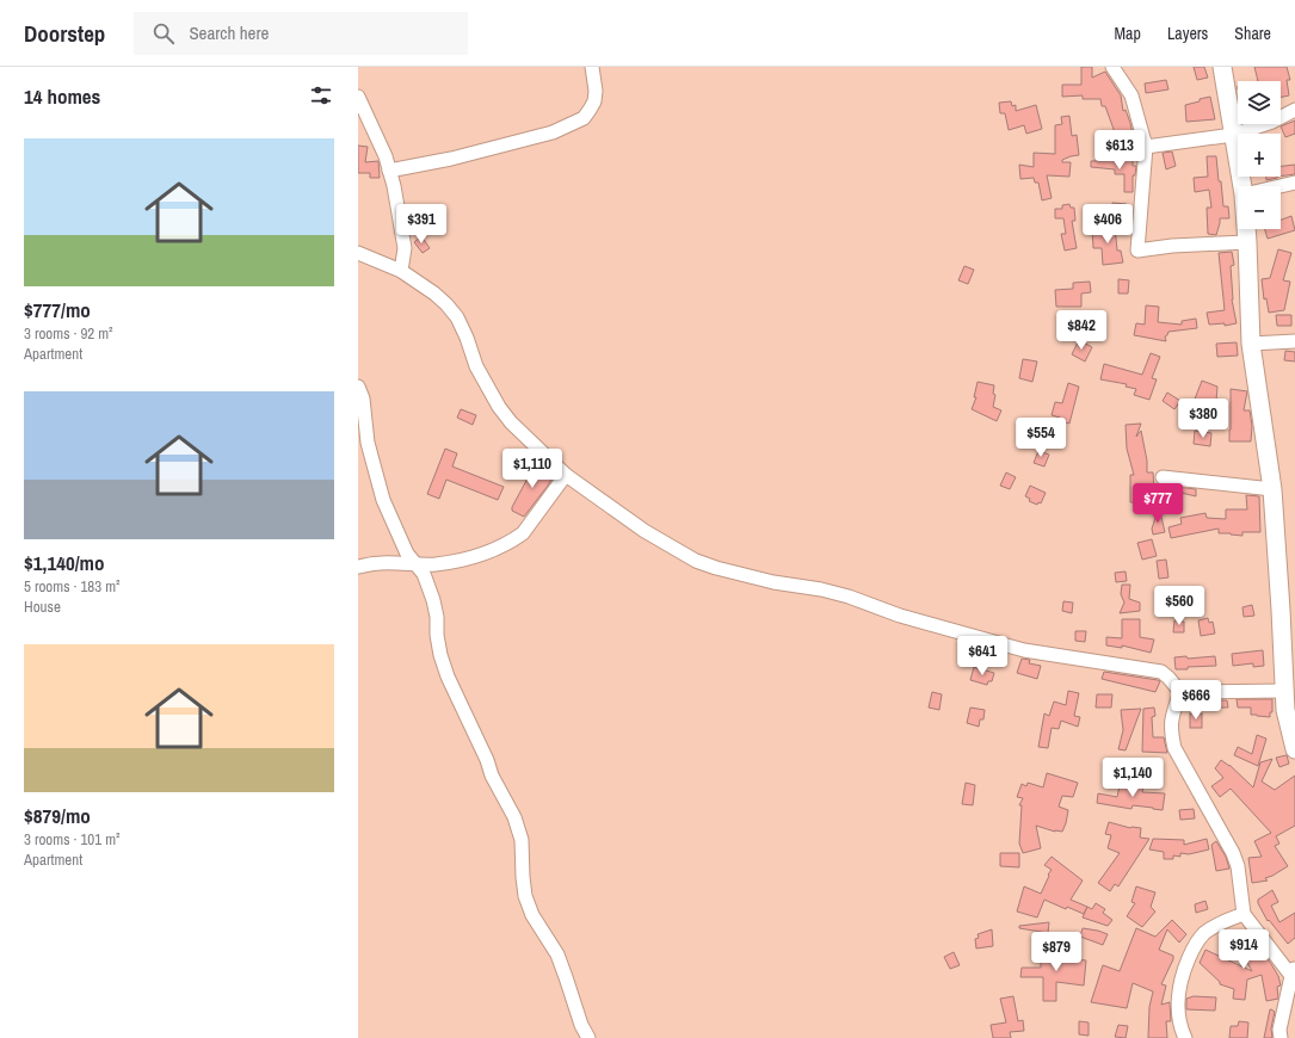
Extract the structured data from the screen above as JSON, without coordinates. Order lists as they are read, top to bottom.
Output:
{
  "page": {
    "header": "Doorstep",
    "search": "Search here",
    "nav": ["Map", "Layers", "Share"],
    "heading": "14 homes",
    "map_buttons": ["+", "−"],
    "list": [
      {
        "name": "$777/mo",
        "note": "3 rooms · 92 m² · Apartment"
      },
      {
        "name": "$1,140/mo",
        "note": "5 rooms · 183 m² · House"
      },
      {
        "name": "$879/mo",
        "note": "3 rooms · 101 m² · Apartment"
      }
    ],
    "price": [
      "$613",
      "$391",
      "$406",
      "$842",
      "$380",
      "$554",
      "$1,110",
      "$777",
      "$560",
      "$641",
      "$666",
      "$1,140",
      "$914",
      "$879"
    ]
  }
}
